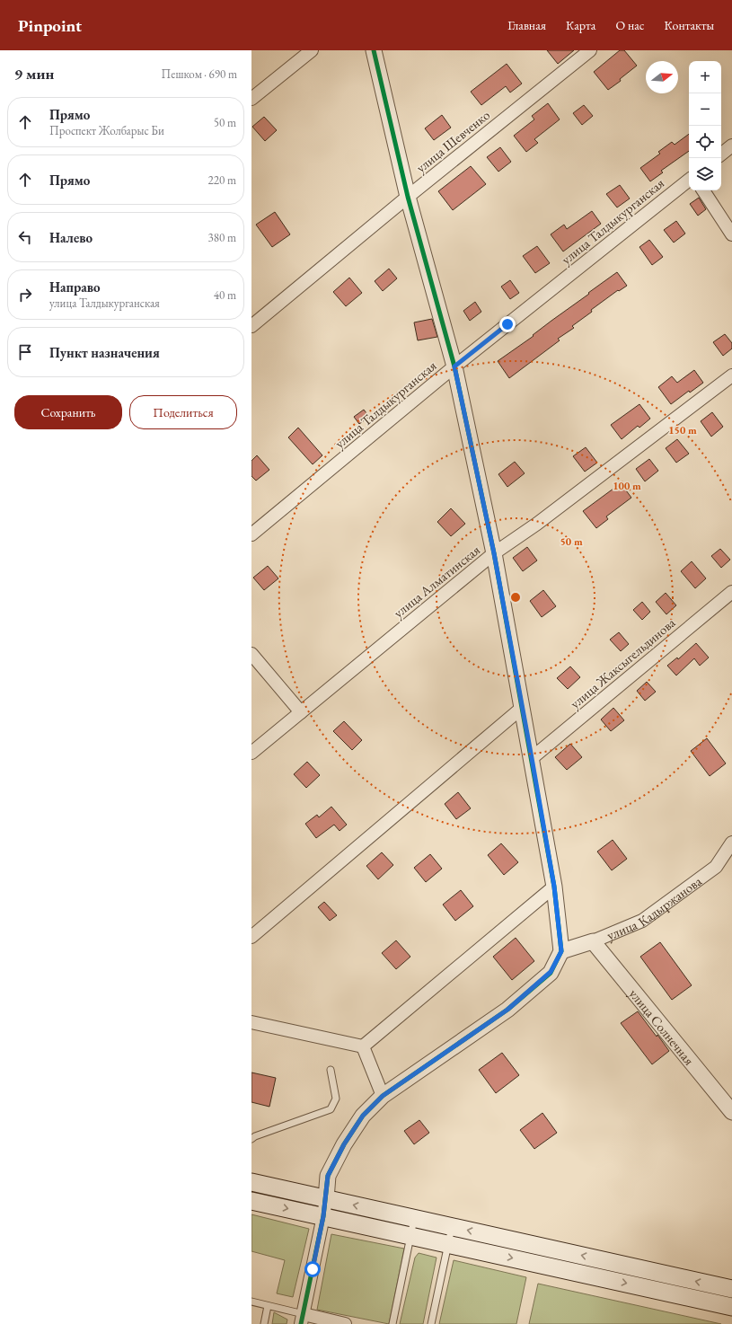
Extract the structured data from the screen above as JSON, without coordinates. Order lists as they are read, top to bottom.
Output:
{
  "streets": {
    "street": [
      "улица Шевченко",
      "улица Талдыкурганская",
      "улица Алматинская",
      "улица Жаксыгельдинова",
      "улица Кадыржанова",
      "улица Солнечная"
    ]
  },
  "crossings": [
    ["улица Кадыржанова", "улица Солнечная"]
  ],
  "north": "right",
  "page": {
    "header": "Pinpoint",
    "nav": [
      "Главная",
      "Карта",
      "О нас",
      "Контакты"
    ],
    "heading": ["9 мин", "Пешком · 690 m"],
    "map_buttons": ["+", "−"],
    "list": [
      ["Прямо", "Проспект Жолбарыс Би", "50 m"],
      ["Прямо", "220 m"],
      ["Налево", "380 m"],
      ["Направо", "улица Талдыкурганская", "40 m"],
      "Пункт назначения"
    ],
    "buttons": ["Сохранить", "Поделиться"]
  },
  "rings": ["150 m", "100 m", "50 m"]
}
